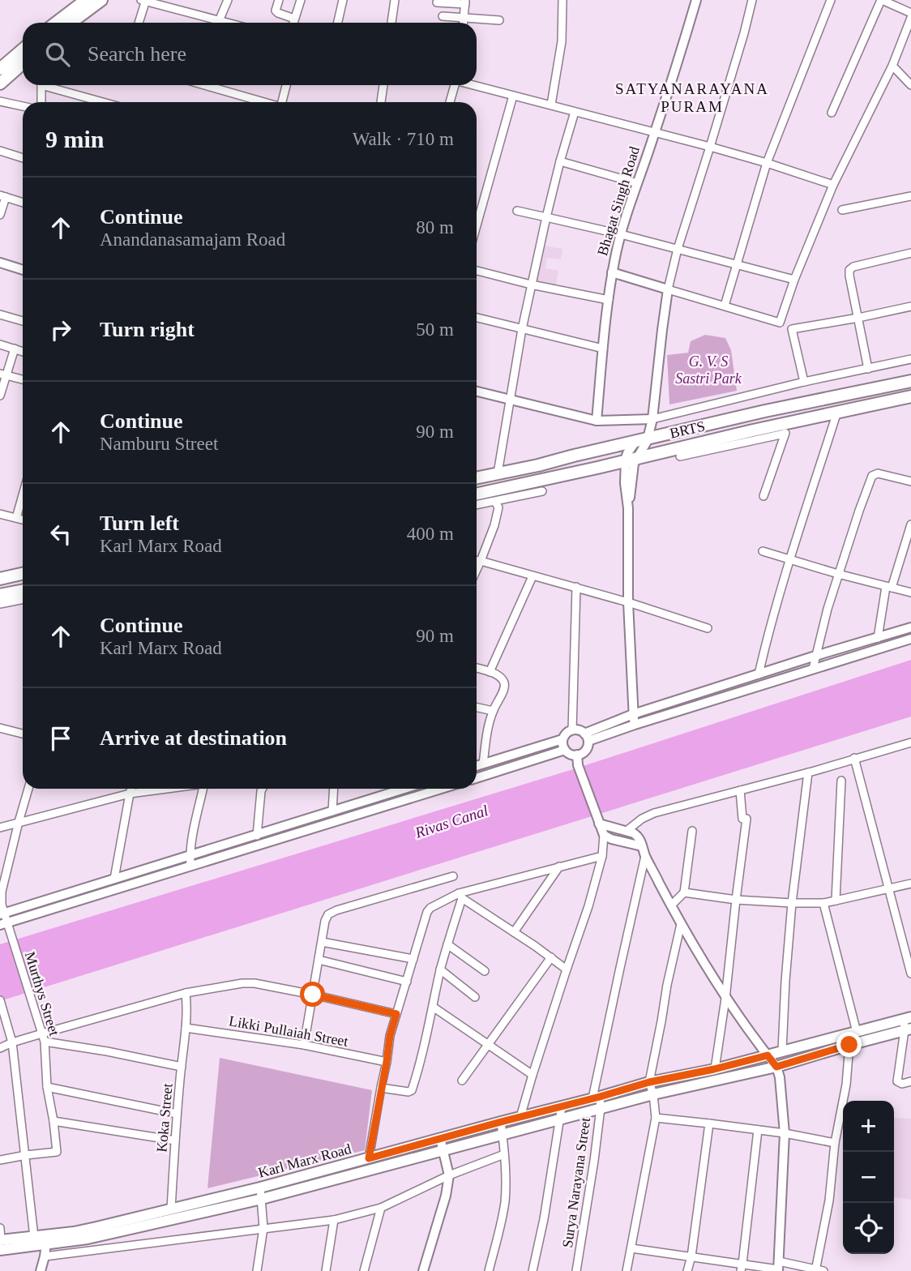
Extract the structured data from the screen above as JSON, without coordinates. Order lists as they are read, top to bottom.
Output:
{
  "streets": {
    "main road": ["BRTS", "Karl Marx Road"],
    "street": [
      "Bhagat Singh Road",
      "Murthys Street",
      "Likki Pullaiah Street",
      "Koka Street",
      "Surya Narayana Street"
    ]
  },
  "crossings": [
    ["Likki Pullaiah Street", "Koka Street"],
    ["Koka Street", "Karl Marx Road"],
    ["Karl Marx Road", "Surya Narayana Street"]
  ],
  "districts": ["SATYANARAYANA PURAM"],
  "water": ["Rivas Canal"],
  "parks": ["G. V. S Sastri Park"],
  "page": {
    "search": "Search here",
    "heading": ["9 min", "Walk · 710 m"],
    "list": [
      ["Continue", "Anandanasamajam Road", "80 m"],
      ["Turn right", "50 m"],
      ["Continue", "Namburu Street", "90 m"],
      ["Turn left", "Karl Marx Road", "400 m"],
      ["Continue", "Karl Marx Road", "90 m"],
      "Arrive at destination"
    ],
    "map_buttons": ["+", "−"]
  }
}
